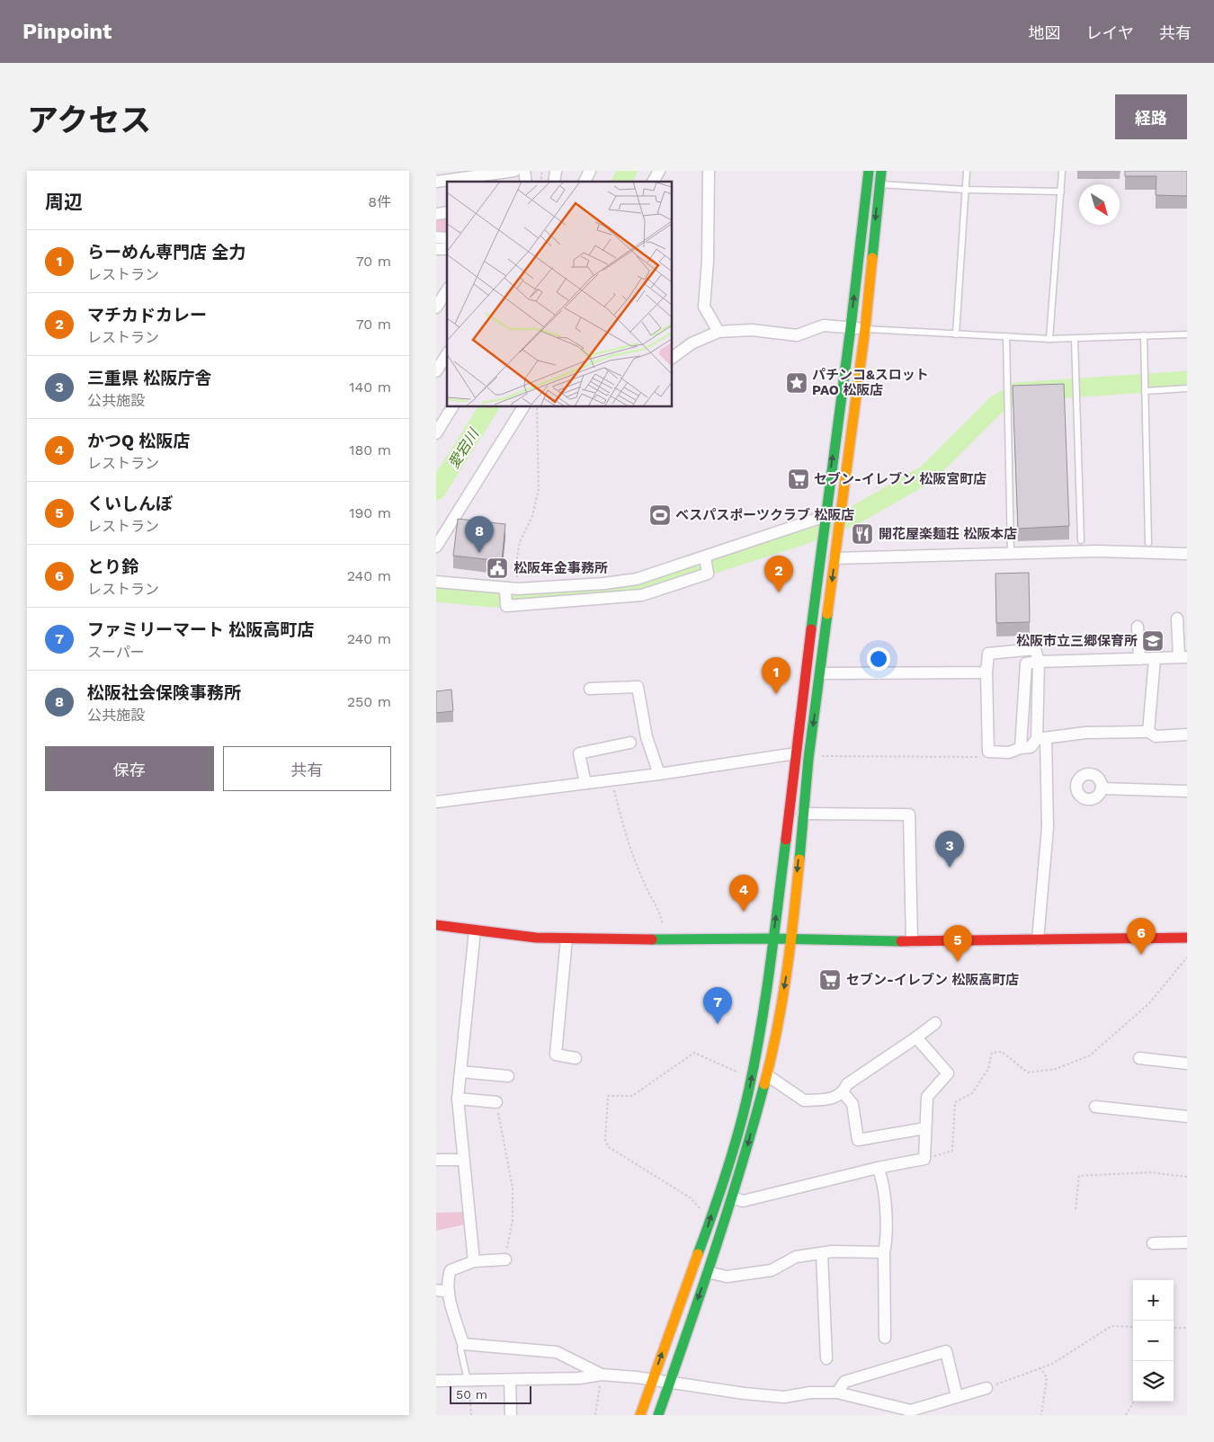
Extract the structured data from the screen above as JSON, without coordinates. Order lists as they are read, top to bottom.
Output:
{
  "water": ["愛宕川"],
  "places": {
    "place": ["パチンコ&スロット PAO 松阪店"],
    "supermarket": ["セブン-イレブン 松阪宮町店", "セブン-イレブン 松阪高町店"],
    "sports": ["ベスパスポーツクラブ 松阪店"],
    "restaurant": ["開花屋楽麺荘 松阪本店"],
    "public building": ["松阪年金事務所"],
    "school or university": ["松阪市立三郷保育所"]
  },
  "scale_bar": "50 m",
  "north": "bottom right",
  "page": {
    "header": "Pinpoint",
    "nav": ["地図", "レイヤ", "共有"],
    "title": "アクセス",
    "buttons": [
      "経路",
      ["保存", "共有"]
    ],
    "heading": ["周辺", "8件"],
    "list": [
      {
        "mark": "1",
        "name": "らーめん専門店 全力",
        "note": "レストラン",
        "value": "70 m"
      },
      {
        "mark": "2",
        "name": "マチカドカレー",
        "note": "レストラン",
        "value": "70 m"
      },
      {
        "mark": "3",
        "name": "三重県 松阪庁舎",
        "note": "公共施設",
        "value": "140 m"
      },
      {
        "mark": "4",
        "name": "かつQ 松阪店",
        "note": "レストラン",
        "value": "180 m"
      },
      {
        "mark": "5",
        "name": "くいしんぼ",
        "note": "レストラン",
        "value": "190 m"
      },
      {
        "mark": "6",
        "name": "とり鈴",
        "note": "レストラン",
        "value": "240 m"
      },
      {
        "mark": "7",
        "name": "ファミリーマート 松阪高町店",
        "note": "スーパー",
        "value": "240 m"
      },
      {
        "mark": "8",
        "name": "松阪社会保険事務所",
        "note": "公共施設",
        "value": "250 m"
      }
    ],
    "pins": [
      "8",
      "2",
      "1",
      "3",
      "4",
      "6",
      "5",
      "7"
    ],
    "map_buttons": ["+", "−"],
    "scale": "50 m"
  }
}
